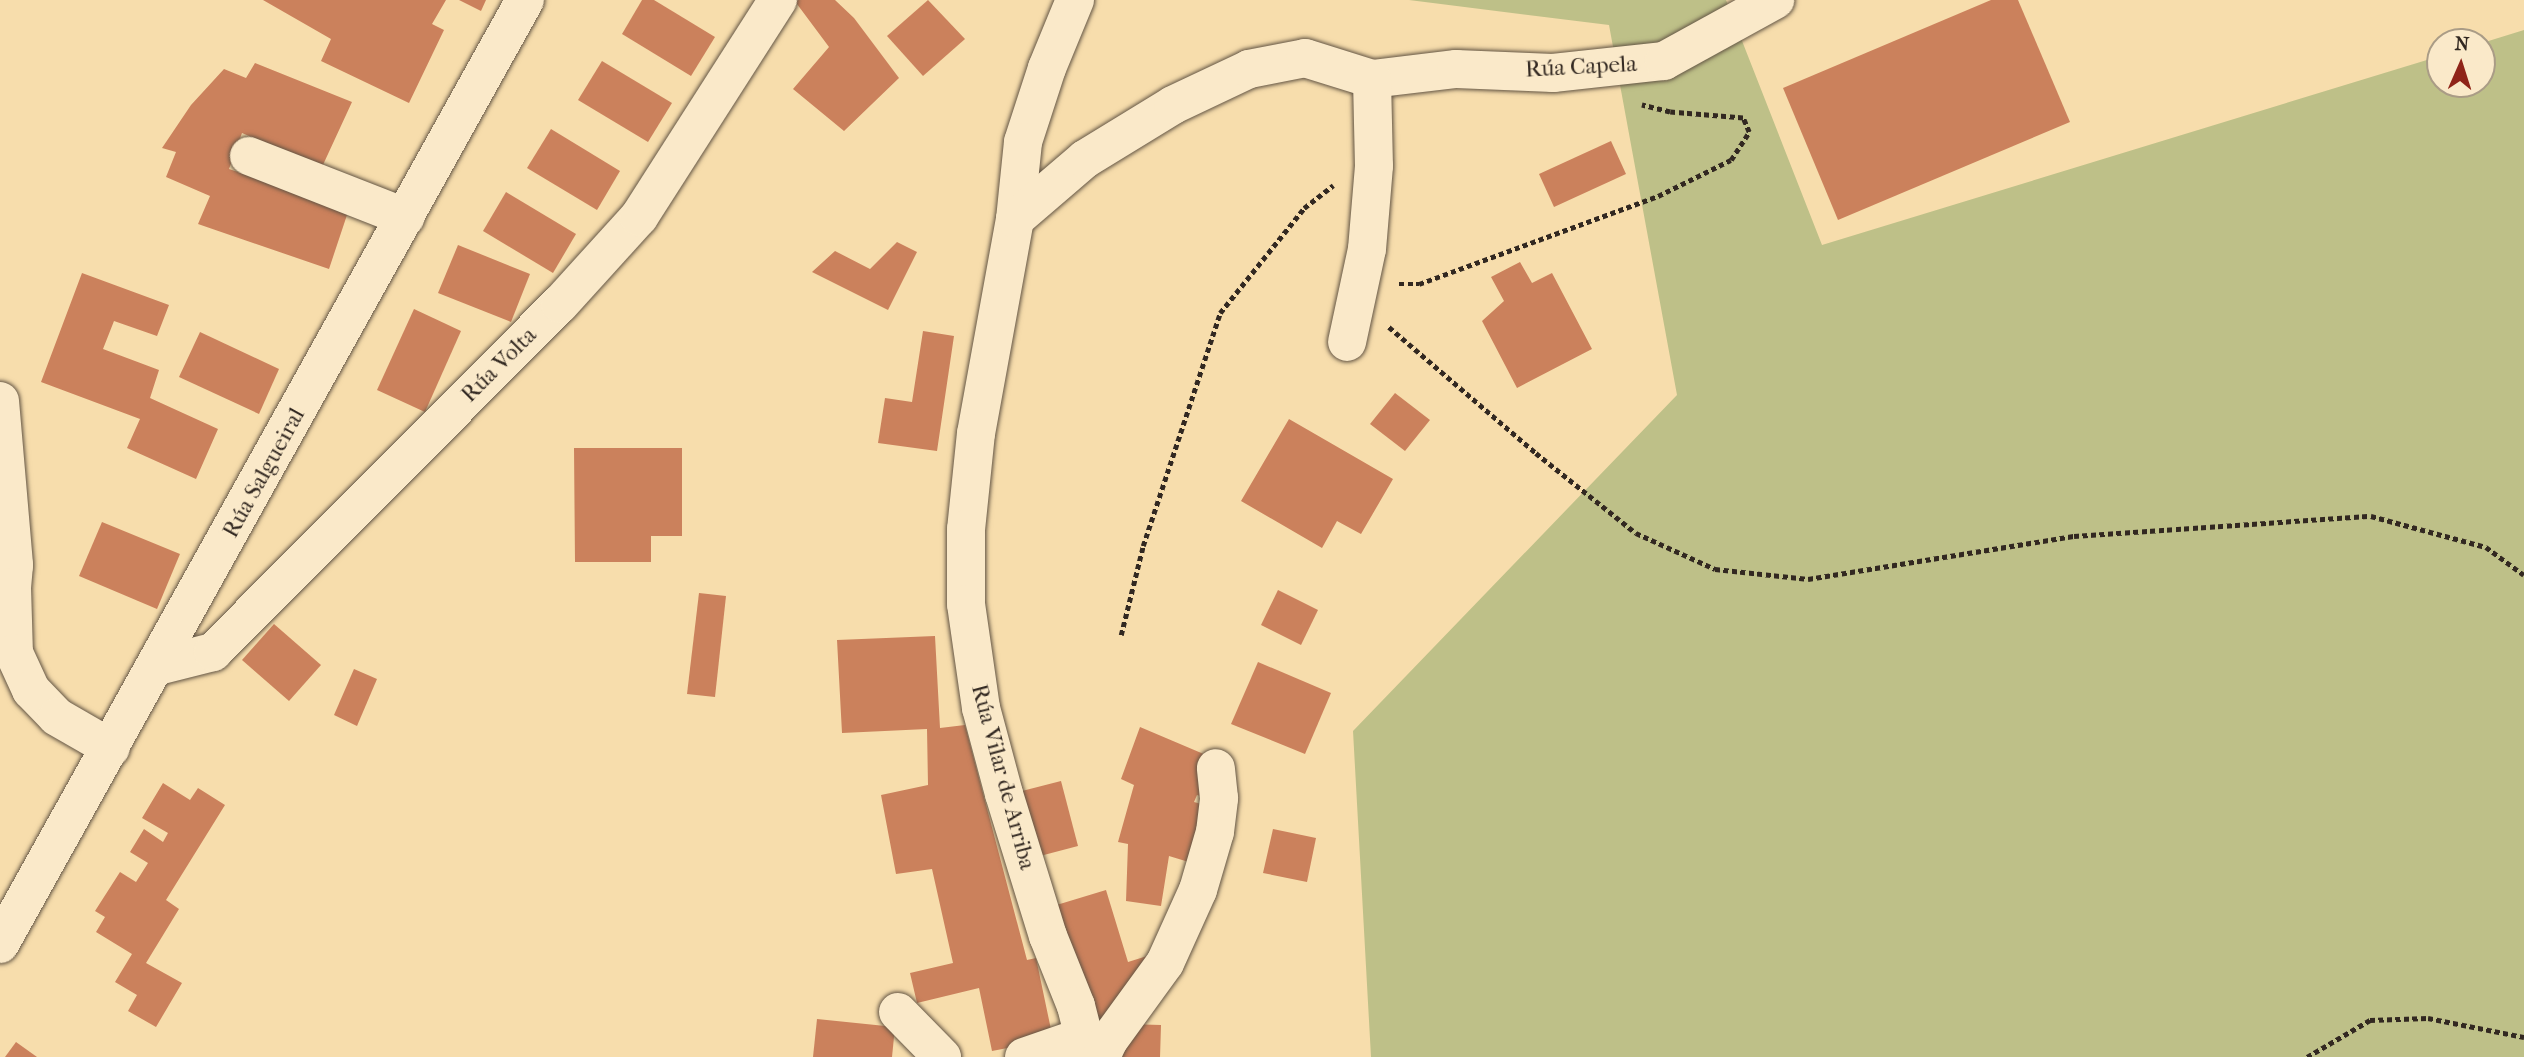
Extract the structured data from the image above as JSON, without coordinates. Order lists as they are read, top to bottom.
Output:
{
  "streets": {
    "street": [
      "Rúa Capela",
      "Rúa Volta",
      "Rúa Salgueiral",
      "Rúa Vilar de Arriba"
    ]
  },
  "crossings": [
    ["Rúa Volta", "Rúa Salgueiral"]
  ],
  "north": "top"
}
